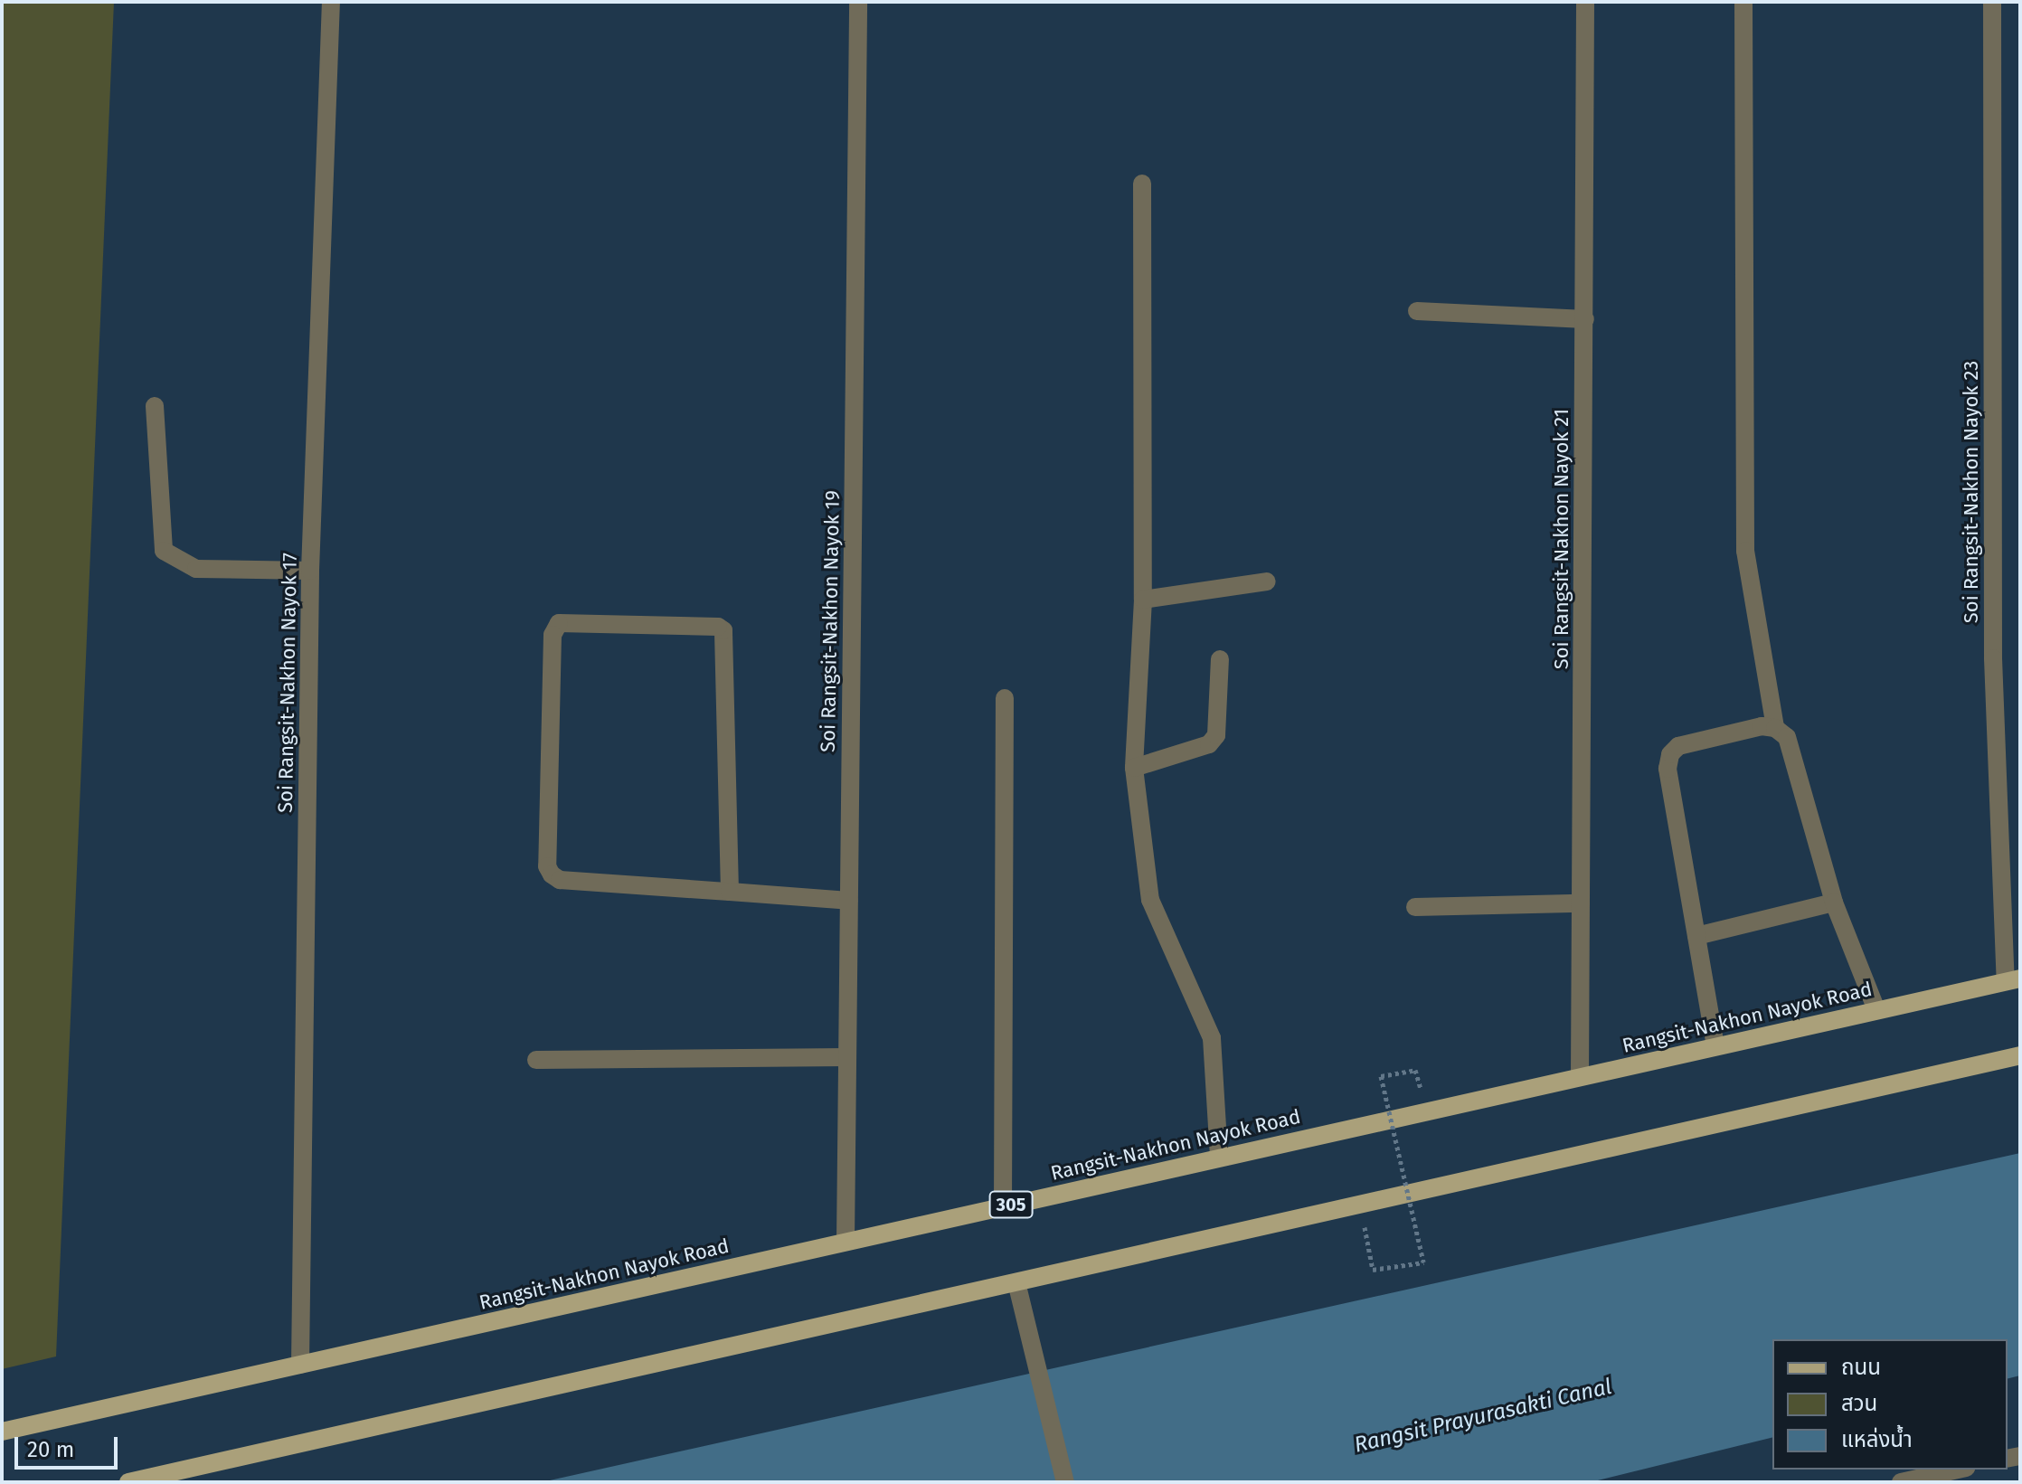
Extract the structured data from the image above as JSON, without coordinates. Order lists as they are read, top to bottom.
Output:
{
  "streets": {
    "main road": ["Rangsit-Nakhon Nayok Road", "305"],
    "street": [
      "Soi Rangsit-Nakhon Nayok 23",
      "Soi Rangsit-Nakhon Nayok 21",
      "Soi Rangsit-Nakhon Nayok 19",
      "Soi Rangsit-Nakhon Nayok 17"
    ]
  },
  "crossings": [
    ["Soi Rangsit-Nakhon Nayok 23", "Rangsit-Nakhon Nayok Road"],
    ["Soi Rangsit-Nakhon Nayok 21", "Rangsit-Nakhon Nayok Road"],
    ["Soi Rangsit-Nakhon Nayok 19", "Rangsit-Nakhon Nayok Road"],
    ["Soi Rangsit-Nakhon Nayok 17", "Rangsit-Nakhon Nayok Road"]
  ],
  "water": ["Rangsit Prayurasakti Canal"],
  "legend": ["ถนน", "สวน", "แหล่งน้ำ"],
  "scale_bar": "20 m"
}
